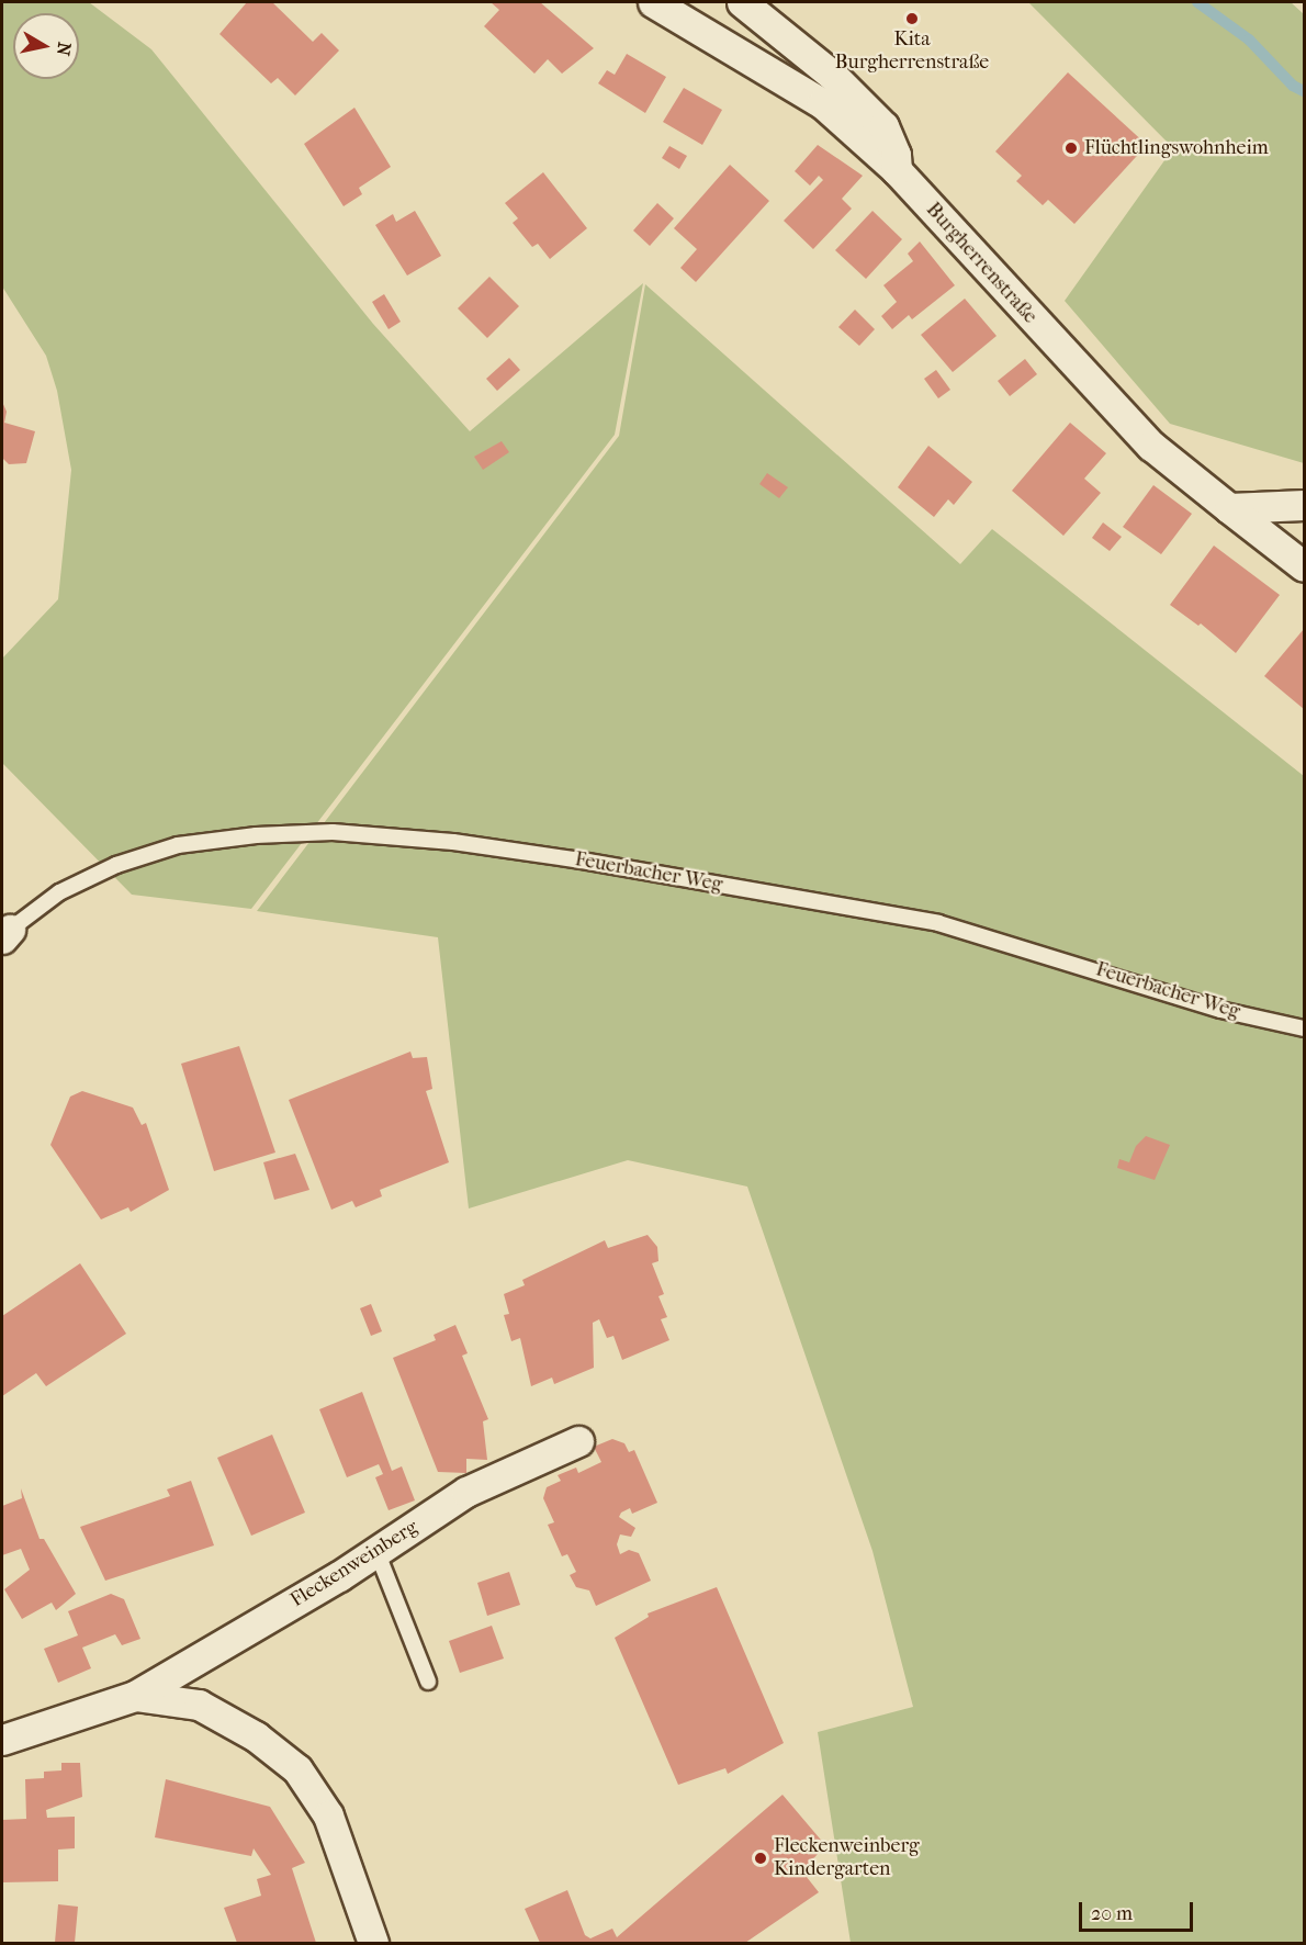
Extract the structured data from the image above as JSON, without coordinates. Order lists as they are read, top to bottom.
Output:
{
  "streets": {
    "street": ["Burgherrenstraße", "Fleckenweinberg"],
    "lane": ["Feuerbacher Weg"]
  },
  "places": ["Kita Burgherrenstraße", "Flüchtlingswohnheim", "Fleckenweinberg Kindergarten"],
  "scale_bar": "20 m",
  "north": "right"
}
